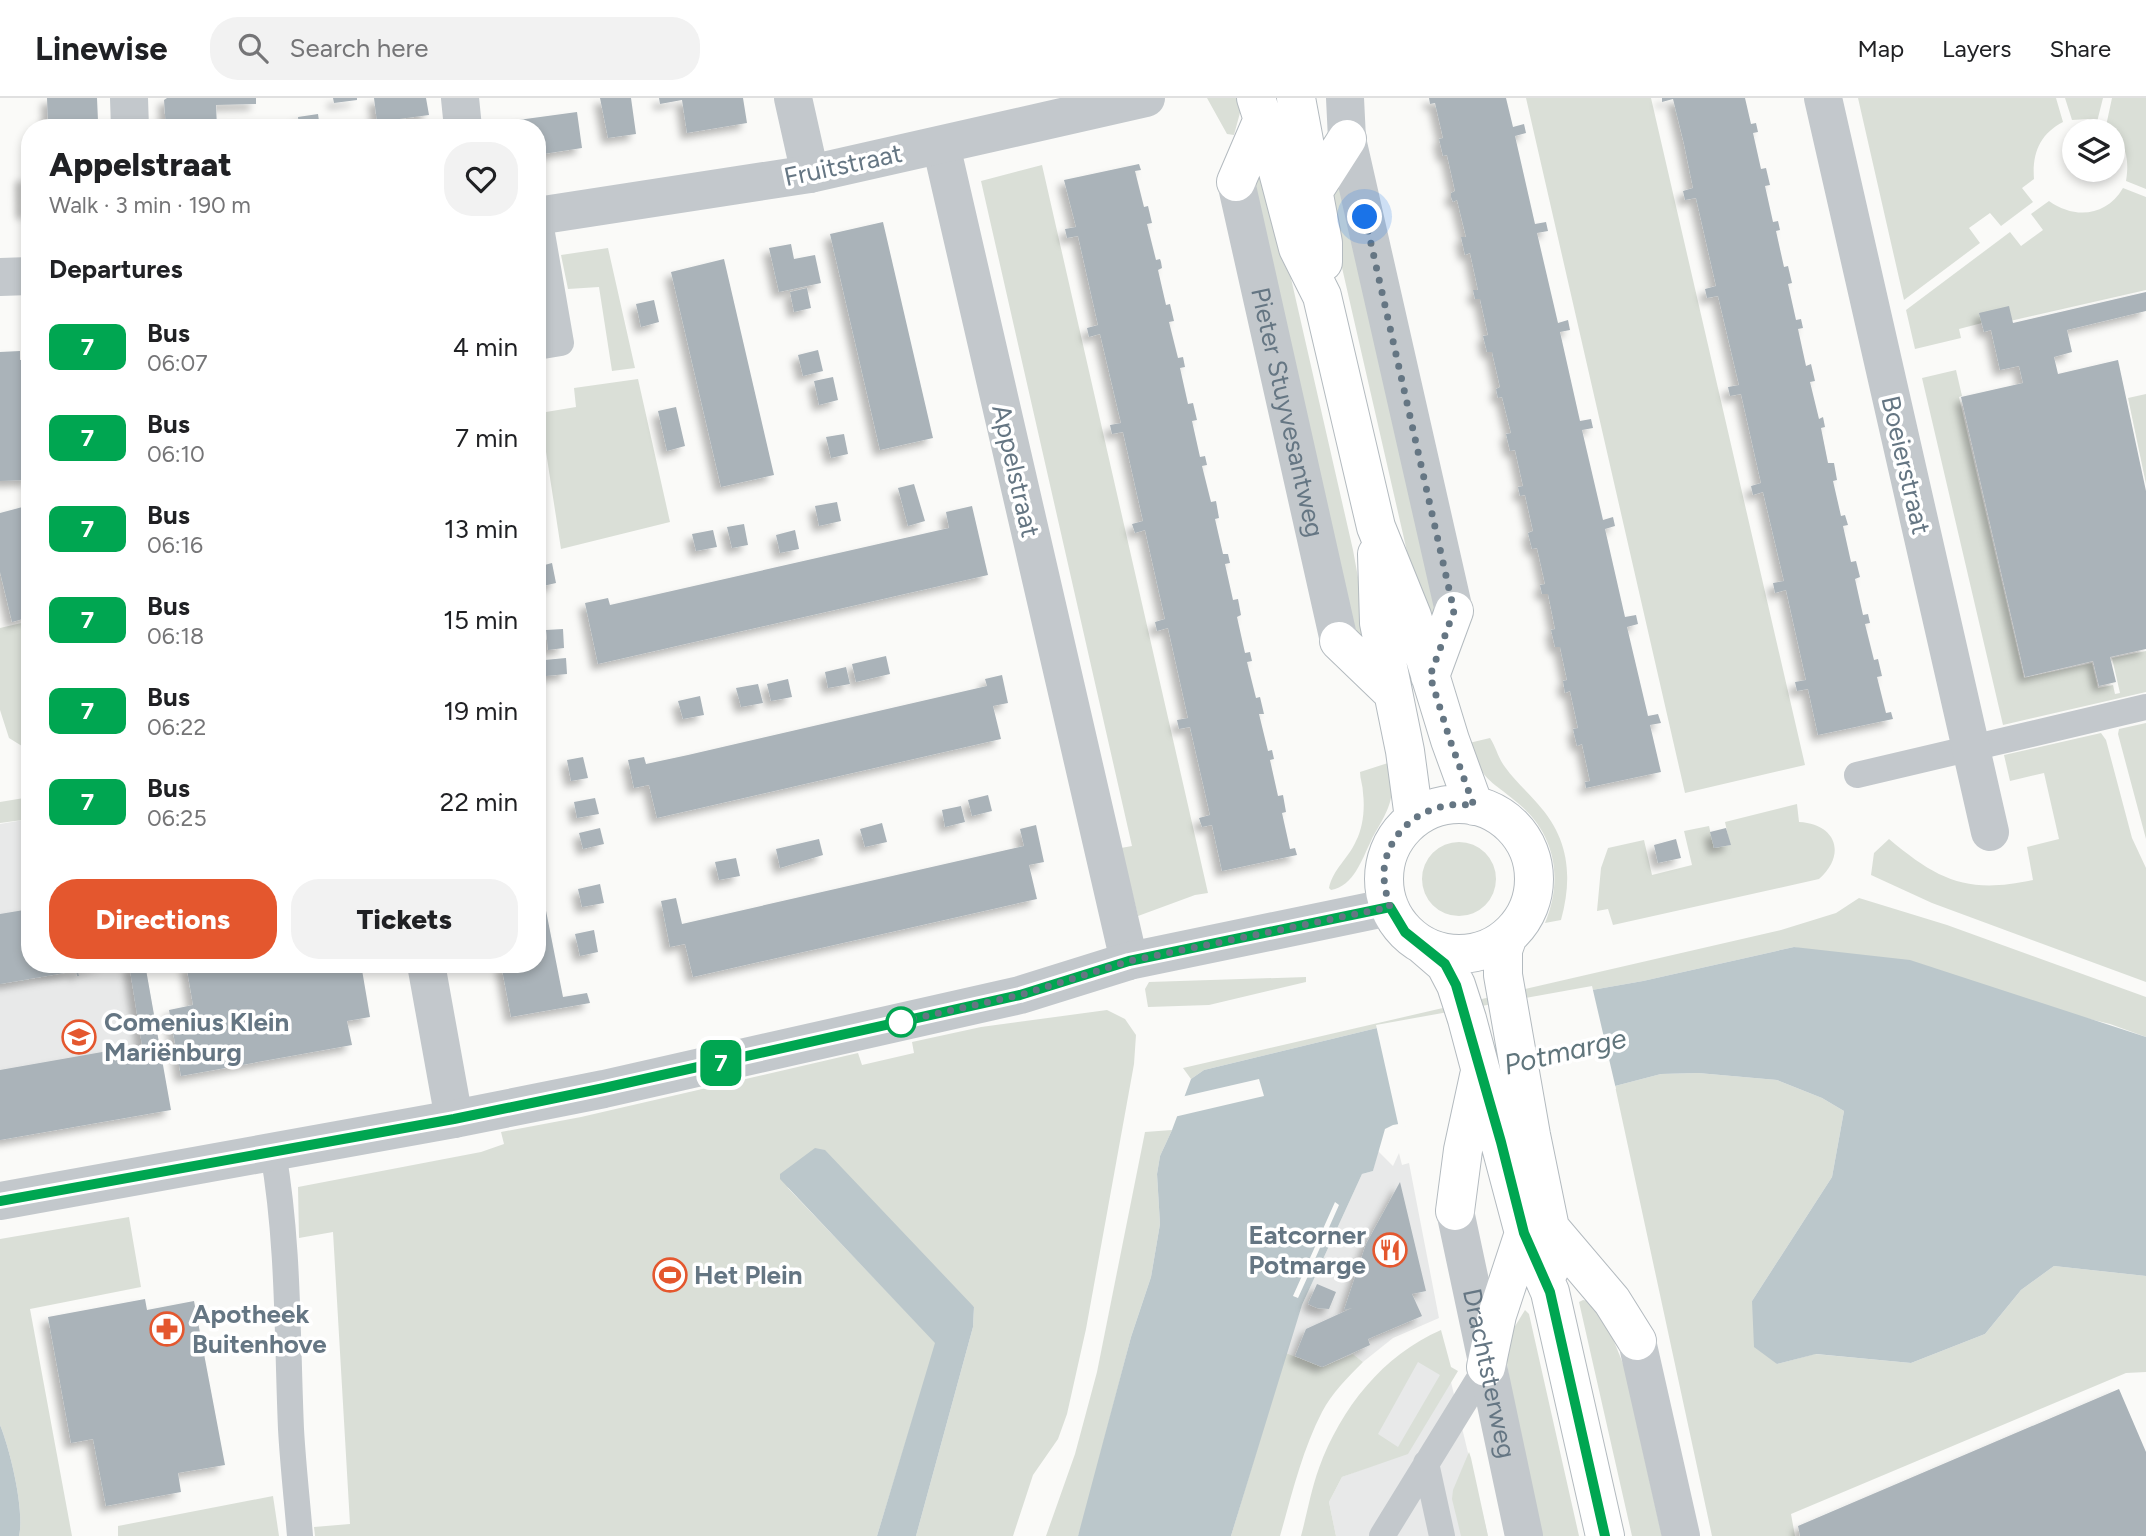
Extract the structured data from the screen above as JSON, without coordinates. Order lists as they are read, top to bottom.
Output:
{
  "streets": {
    "main road": ["Pieter Stuyvesantweg"],
    "street": [
      "Fruitstraat",
      "Boeierstraat",
      "Appelstraat",
      "Drachtsterweg"
    ]
  },
  "crossings": [
    ["Fruitstraat", "Appelstraat"]
  ],
  "water": ["Potmarge"],
  "places": {
    "school or university": ["Comenius Klein Mariënburg"],
    "restaurant": ["Eatcorner Potmarge"],
    "sports": ["Het Plein"],
    "pharmacy": ["Apotheek Buitenhove"]
  },
  "lines": ["bus line 7"],
  "page": {
    "header": "Linewise",
    "search": "Search here",
    "nav": ["Map", "Layers", "Share"],
    "on_map": "7",
    "heading": [
      ["Appelstraat", "Walk · 3 min · 190 m"],
      "Departures"
    ],
    "list": [
      {
        "mark": "7",
        "name": "Bus",
        "note": "06:07",
        "value": "4 min"
      },
      {
        "mark": "7",
        "name": "Bus",
        "note": "06:10",
        "value": "7 min"
      },
      {
        "mark": "7",
        "name": "Bus",
        "note": "06:16",
        "value": "13 min"
      },
      {
        "mark": "7",
        "name": "Bus",
        "note": "06:18",
        "value": "15 min"
      },
      {
        "mark": "7",
        "name": "Bus",
        "note": "06:22",
        "value": "19 min"
      },
      {
        "mark": "7",
        "name": "Bus",
        "note": "06:25",
        "value": "22 min"
      }
    ],
    "buttons": ["Directions", "Tickets"]
  }
}
